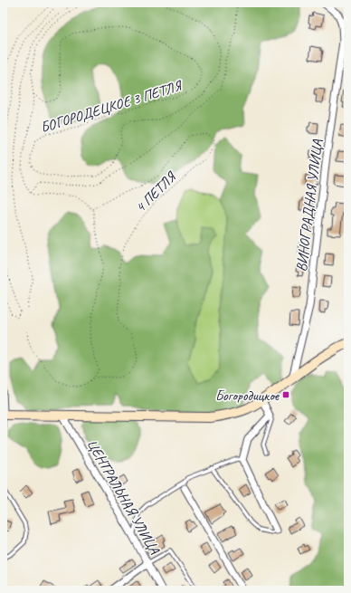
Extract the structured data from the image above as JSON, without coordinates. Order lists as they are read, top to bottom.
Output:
{
  "streets": {
    "street": ["ВИНОГРАДНАЯ УЛИЦА", "ЦЕНТРАЛЬНАЯ УЛИЦА"],
    "path": ["БОГОРОДЕЦКОЕ 3 ПЕТЛЯ", "4 ПЕТЛЯ"]
  },
  "places": {
    "transit": ["Богородицкое"]
  }
}
